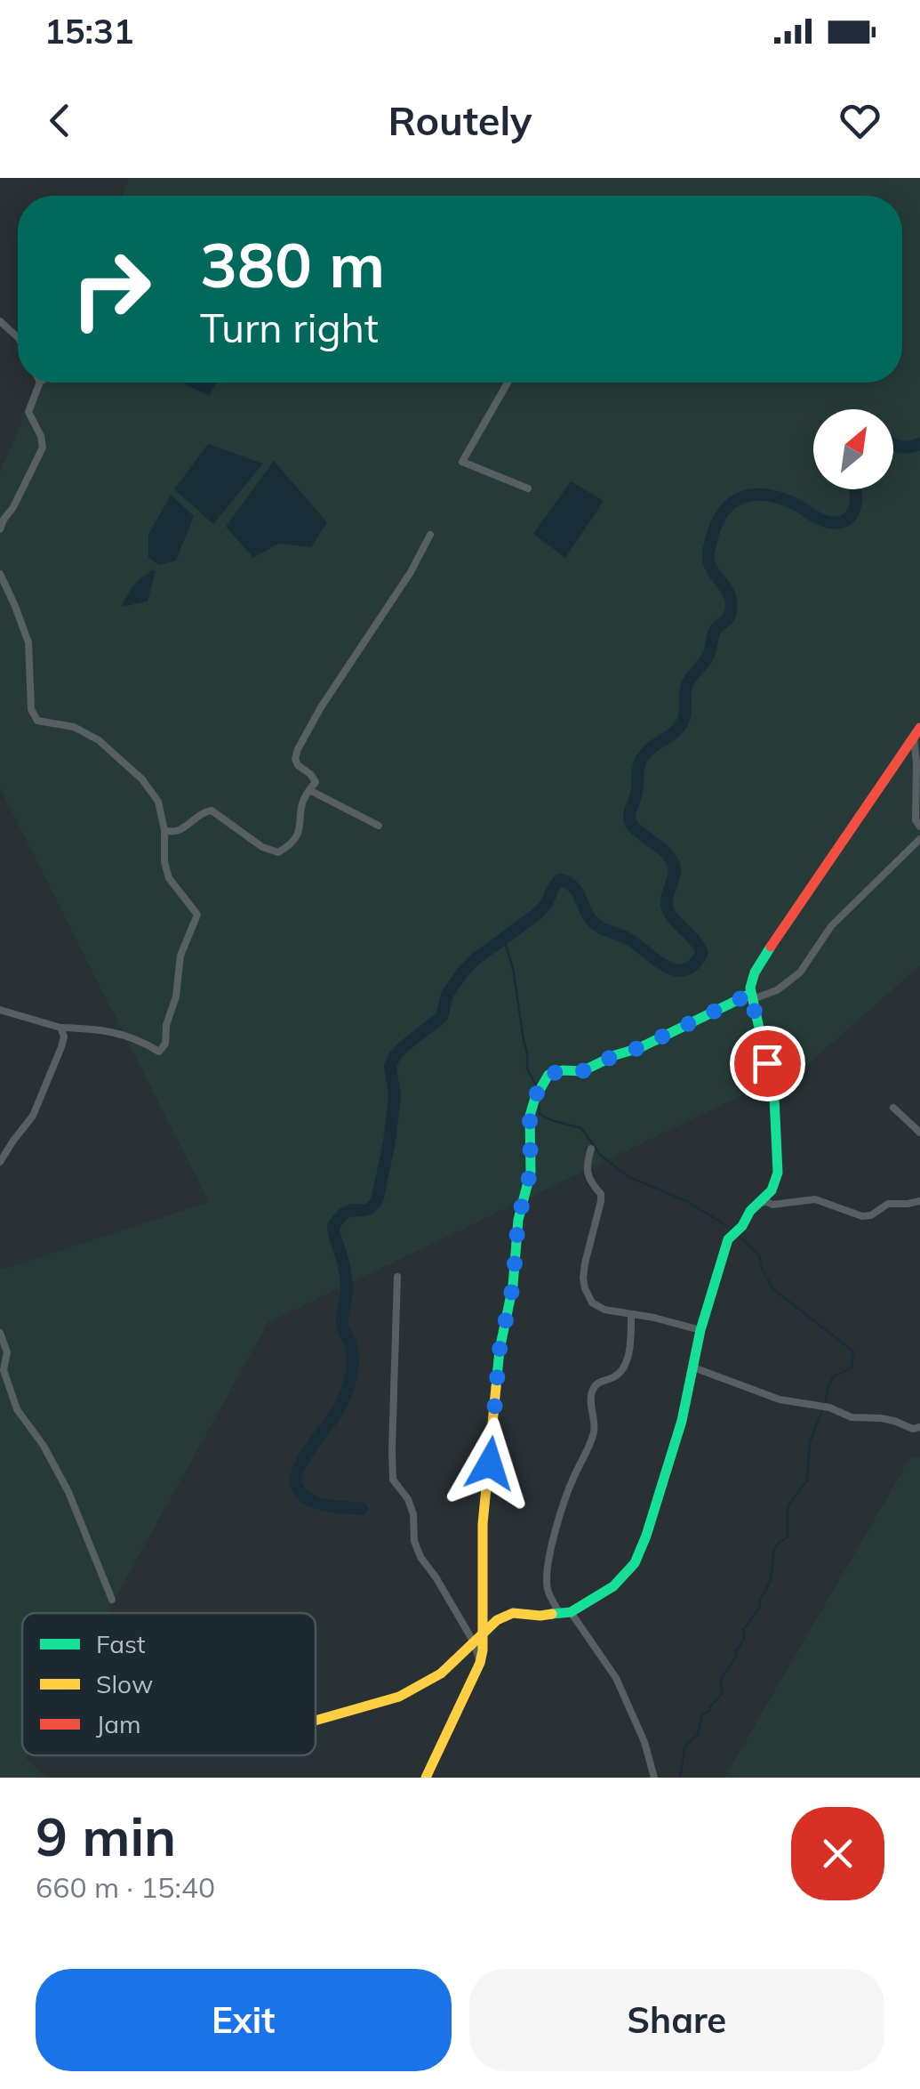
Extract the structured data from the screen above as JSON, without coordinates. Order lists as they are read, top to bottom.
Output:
{
  "legend": ["Fast", "Slow", "Jam"],
  "north": "top right",
  "page": {
    "status": "15:31",
    "header": "Routely",
    "turn": ["380 m", "Turn right"],
    "heading": ["9 min", "660 m · 15:40"],
    "buttons": ["Exit", "Share"]
  }
}
